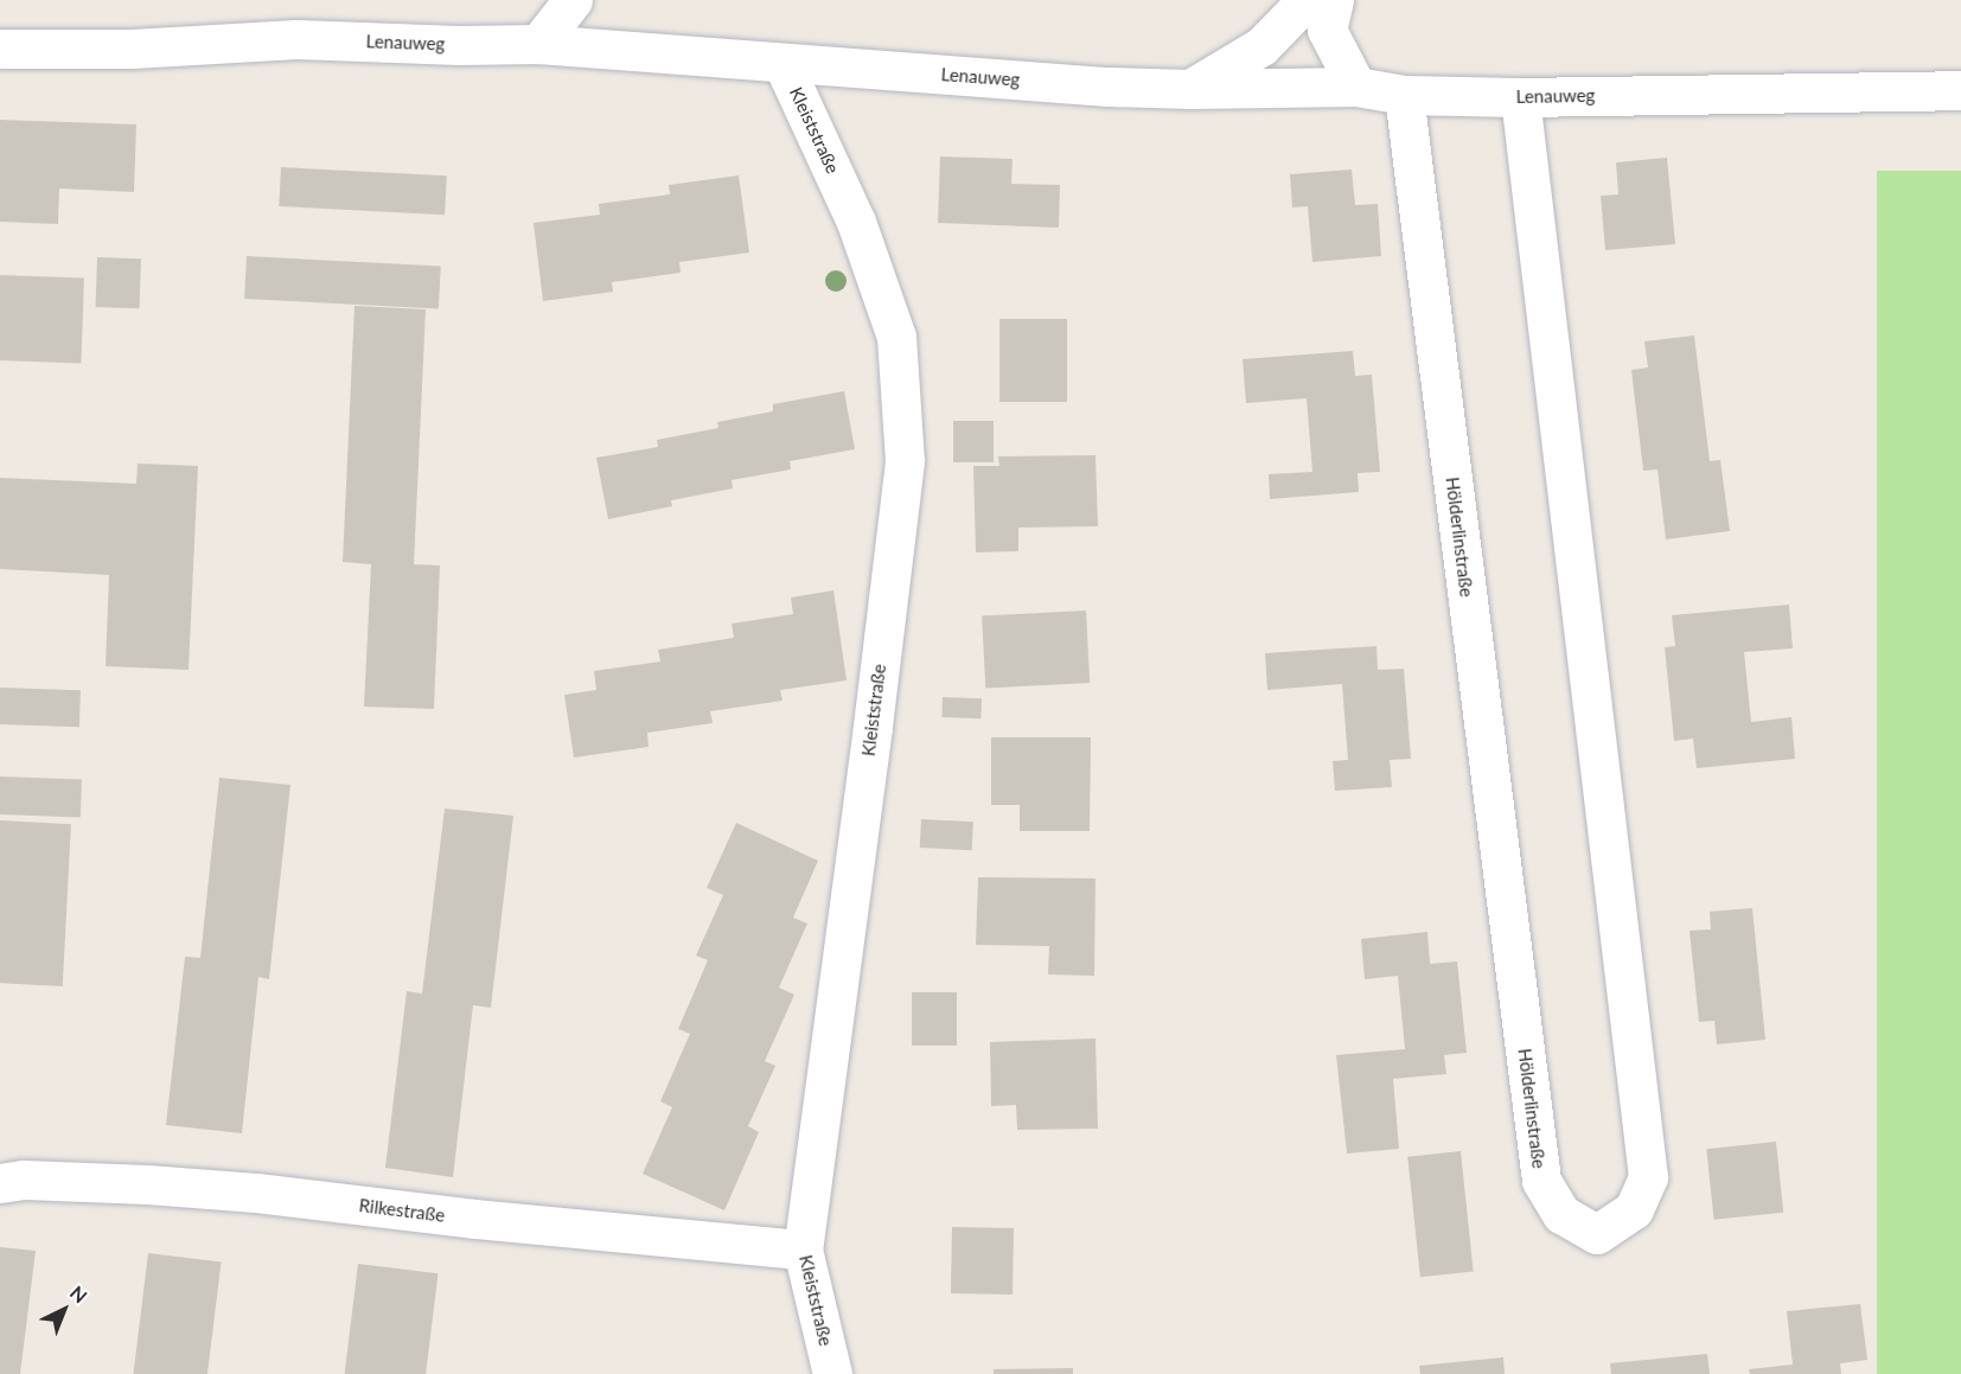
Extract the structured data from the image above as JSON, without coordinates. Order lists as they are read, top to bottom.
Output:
{
  "streets": {
    "street": [
      "Lenauweg",
      "Kleiststraße",
      "Hölderlinstraße",
      "Rilkestraße"
    ]
  },
  "crossings": [
    ["Lenauweg", "Kleiststraße"],
    ["Lenauweg", "Hölderlinstraße"],
    ["Kleiststraße", "Rilkestraße"]
  ],
  "north": "top right"
}
